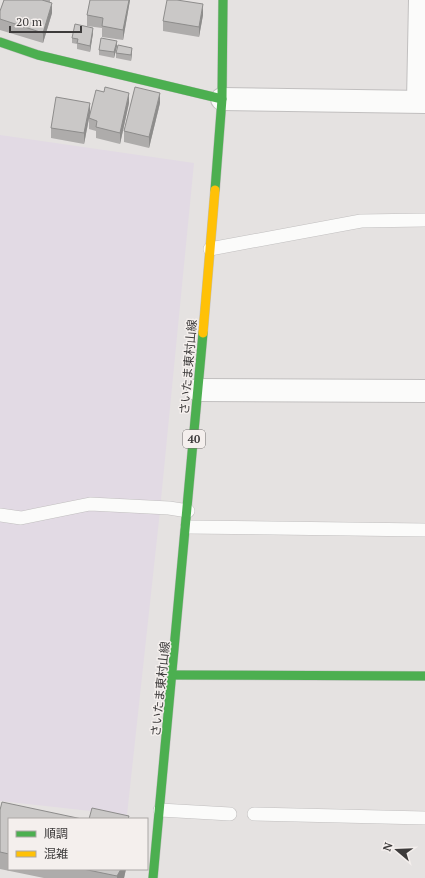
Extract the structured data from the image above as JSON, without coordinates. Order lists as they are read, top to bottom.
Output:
{
  "streets": {
    "main road": ["さいたま東村山線", "40"]
  },
  "legend": ["順調", "混雑"],
  "scale_bar": "20 m",
  "north": "left"
}
